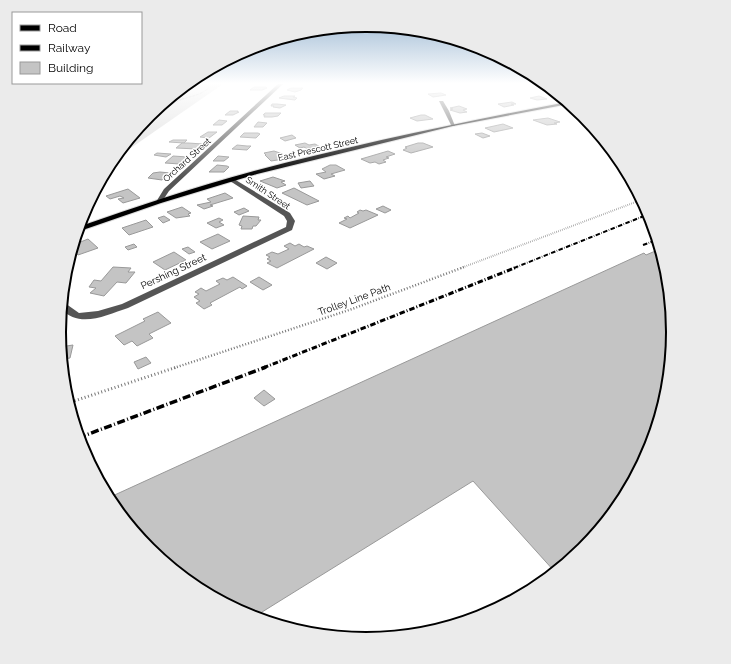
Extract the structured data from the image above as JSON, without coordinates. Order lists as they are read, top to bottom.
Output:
{
  "streets": {
    "main road": ["East Prescott Street"],
    "street": ["Orchard Street", "Smith Street", "Pershing Street"],
    "path": ["Trolley Line Path"]
  },
  "crossings": [
    ["East Prescott Street", "Orchard Street"],
    ["East Prescott Street", "Smith Street"],
    ["Smith Street", "Pershing Street"]
  ],
  "legend": ["Road", "Railway", "Building"]
}
